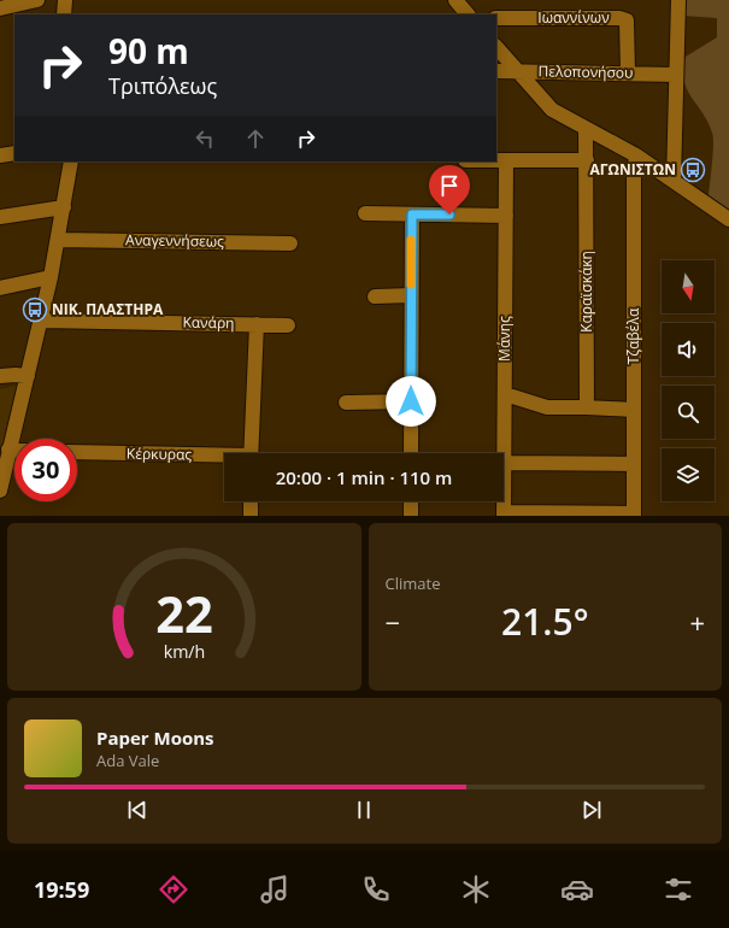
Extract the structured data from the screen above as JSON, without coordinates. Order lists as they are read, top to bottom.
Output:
{
  "streets": {
    "street": [
      "Ιωαννίνων",
      "Πελοπονήσου",
      "Αναγεννήσεως",
      "Καραϊσκάκη",
      "Κανάρη",
      "Τζαβέλα",
      "Μάνης",
      "Κέρκυρας"
    ]
  },
  "crossings": [
    ["Ιωαννίνων", "Πελοπονήσου"]
  ],
  "places": {
    "bus stop": ["ΑΓΩΝΙΣΤΩΝ", "ΝΙΚ. ΠΛΑΣΤΗΡΑ"]
  },
  "north": "bottom",
  "page": {
    "turn": ["90 m", "Τριπόλεως"],
    "limit": "30",
    "trip": "20:00 · 1 min · 110 m",
    "tile": "Climate",
    "heat": ["−", "21.5°", "+"],
    "song": ["Paper Moons", "Ada Vale"],
    "tabs": "19:59",
    "gauge": ["22", "km/h"]
  }
}
